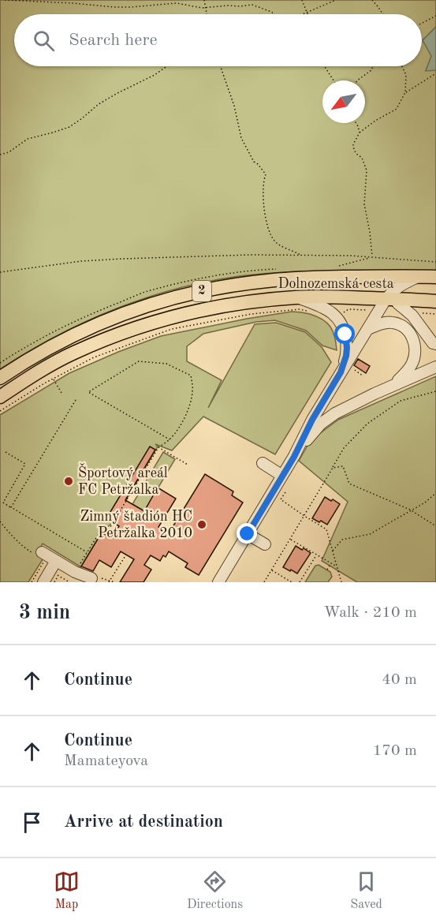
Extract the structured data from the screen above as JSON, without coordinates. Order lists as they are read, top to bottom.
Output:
{
  "streets": {
    "main road": ["Dolnozemská cesta", "2"]
  },
  "places": ["Športový areál FC Petržalka", "Zimný štadión HC Petržalka 2010"],
  "north": "bottom left",
  "page": {
    "search": "Search here",
    "heading": ["3 min", "Walk · 210 m"],
    "list": [
      ["Continue", "40 m"],
      ["Continue", "Mamateyova", "170 m"],
      "Arrive at destination"
    ],
    "nav": ["Map", "Directions", "Saved"]
  }
}
